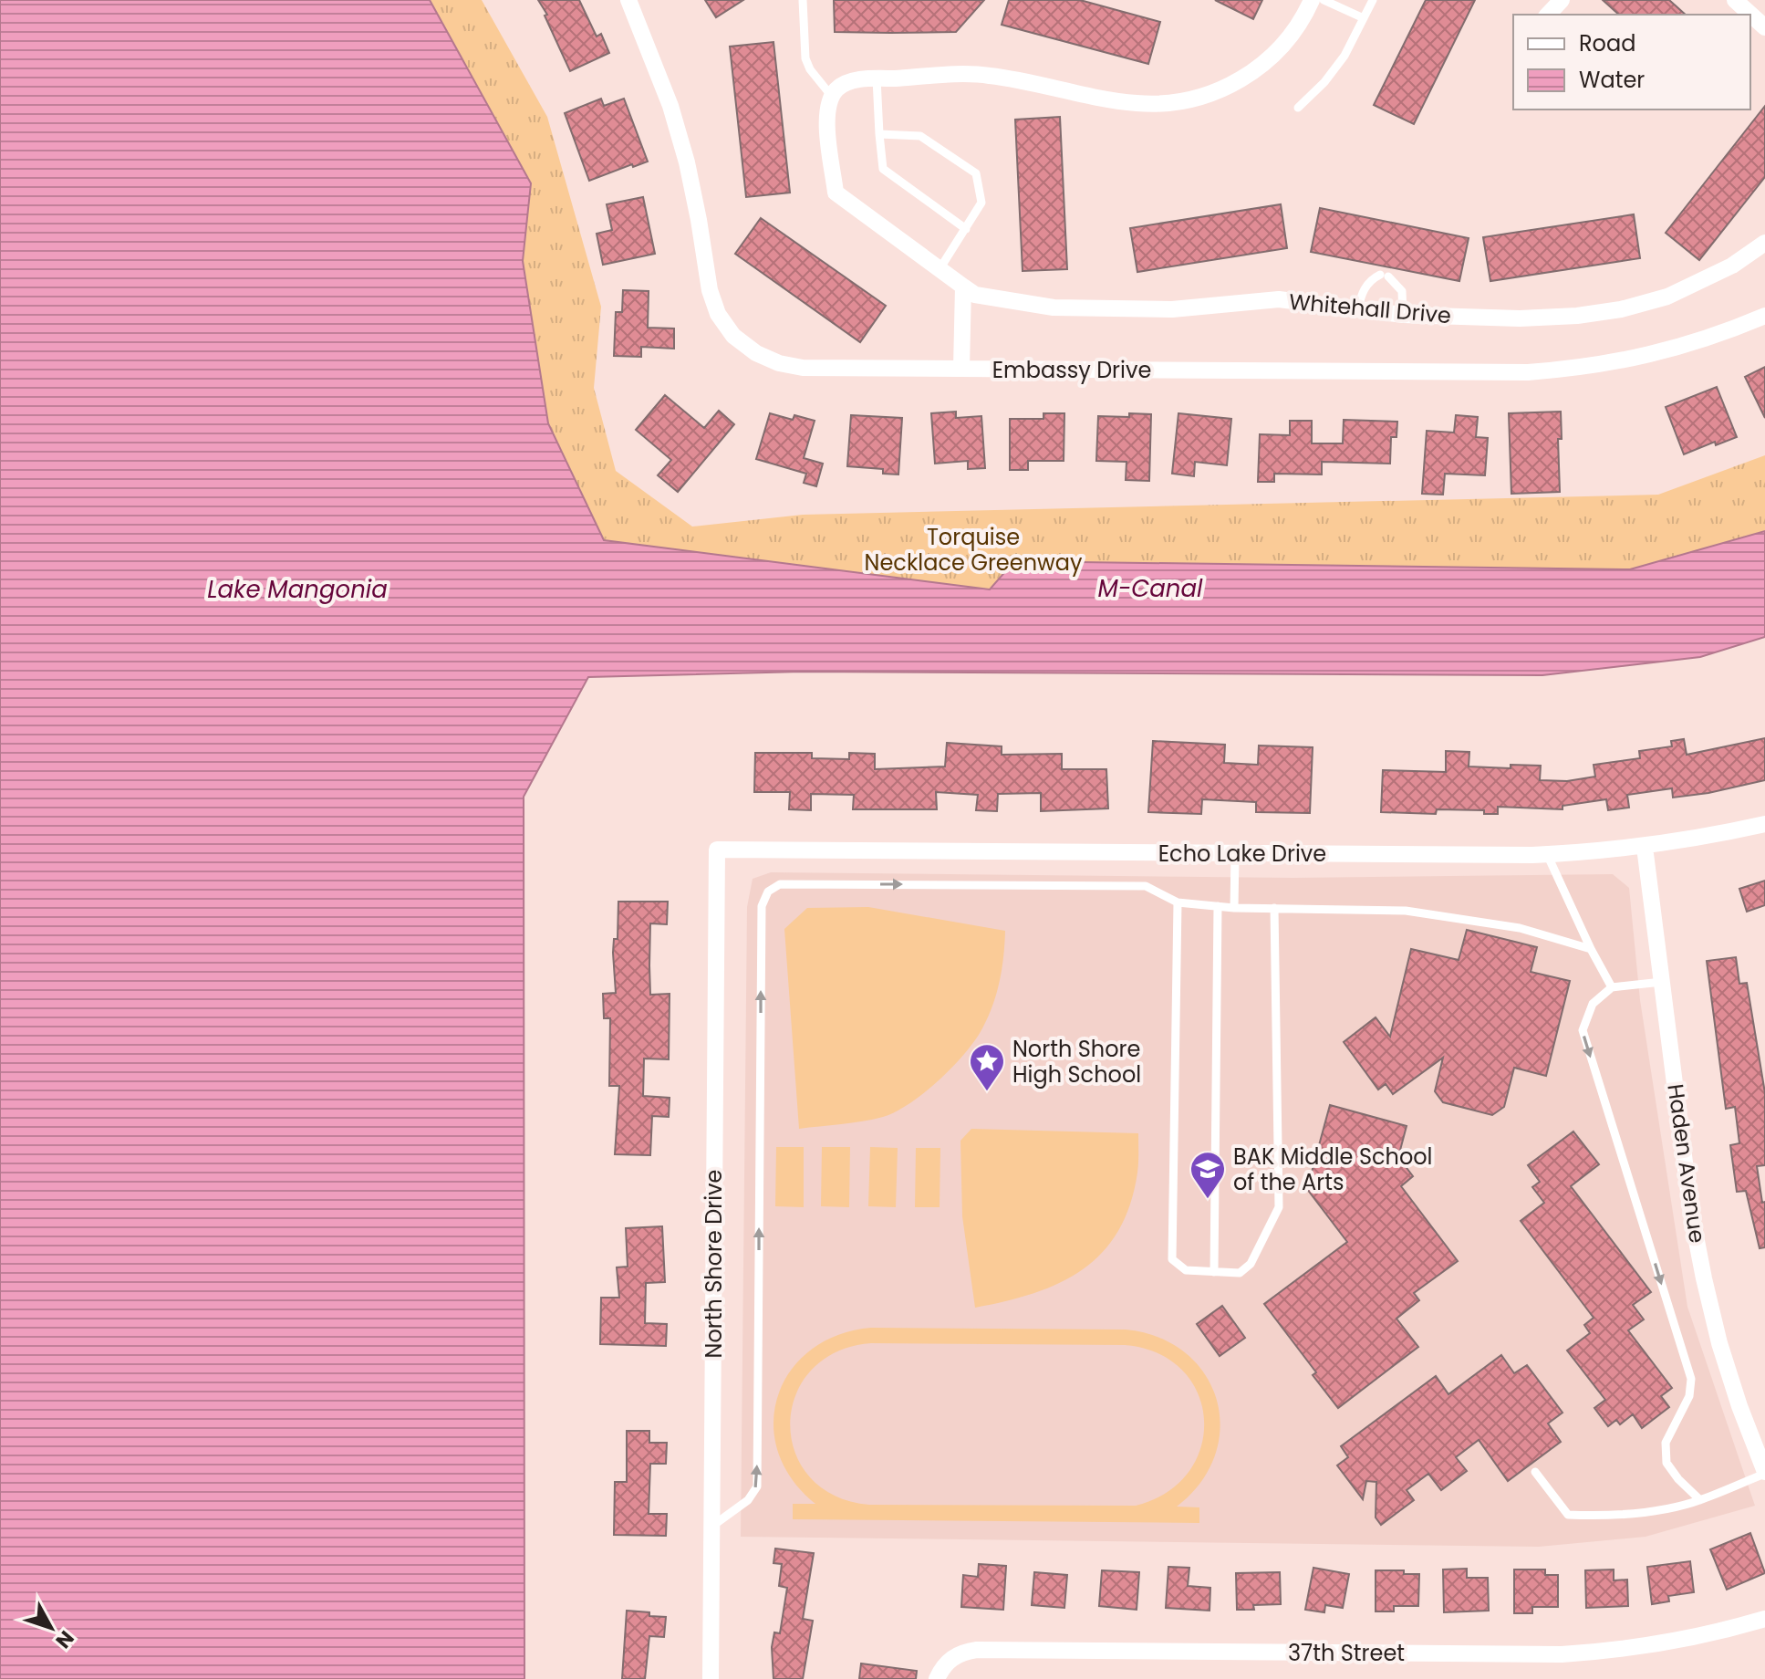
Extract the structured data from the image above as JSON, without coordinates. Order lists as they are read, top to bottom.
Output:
{
  "streets": {
    "street": [
      "Whitehall Drive",
      "Embassy Drive",
      "Echo Lake Drive",
      "Haden Avenue",
      "North Shore Drive",
      "37th Street"
    ]
  },
  "crossings": [
    ["Echo Lake Drive", "Haden Avenue"],
    ["Echo Lake Drive", "North Shore Drive"]
  ],
  "water": ["M-Canal", "Lake Mangonia"],
  "parks": ["Torquise Necklace Greenway"],
  "places": {
    "place": ["North Shore High School"],
    "school or university": ["BAK Middle School of the Arts"]
  },
  "legend": ["Road", "Water"],
  "north": "bottom right"
}
